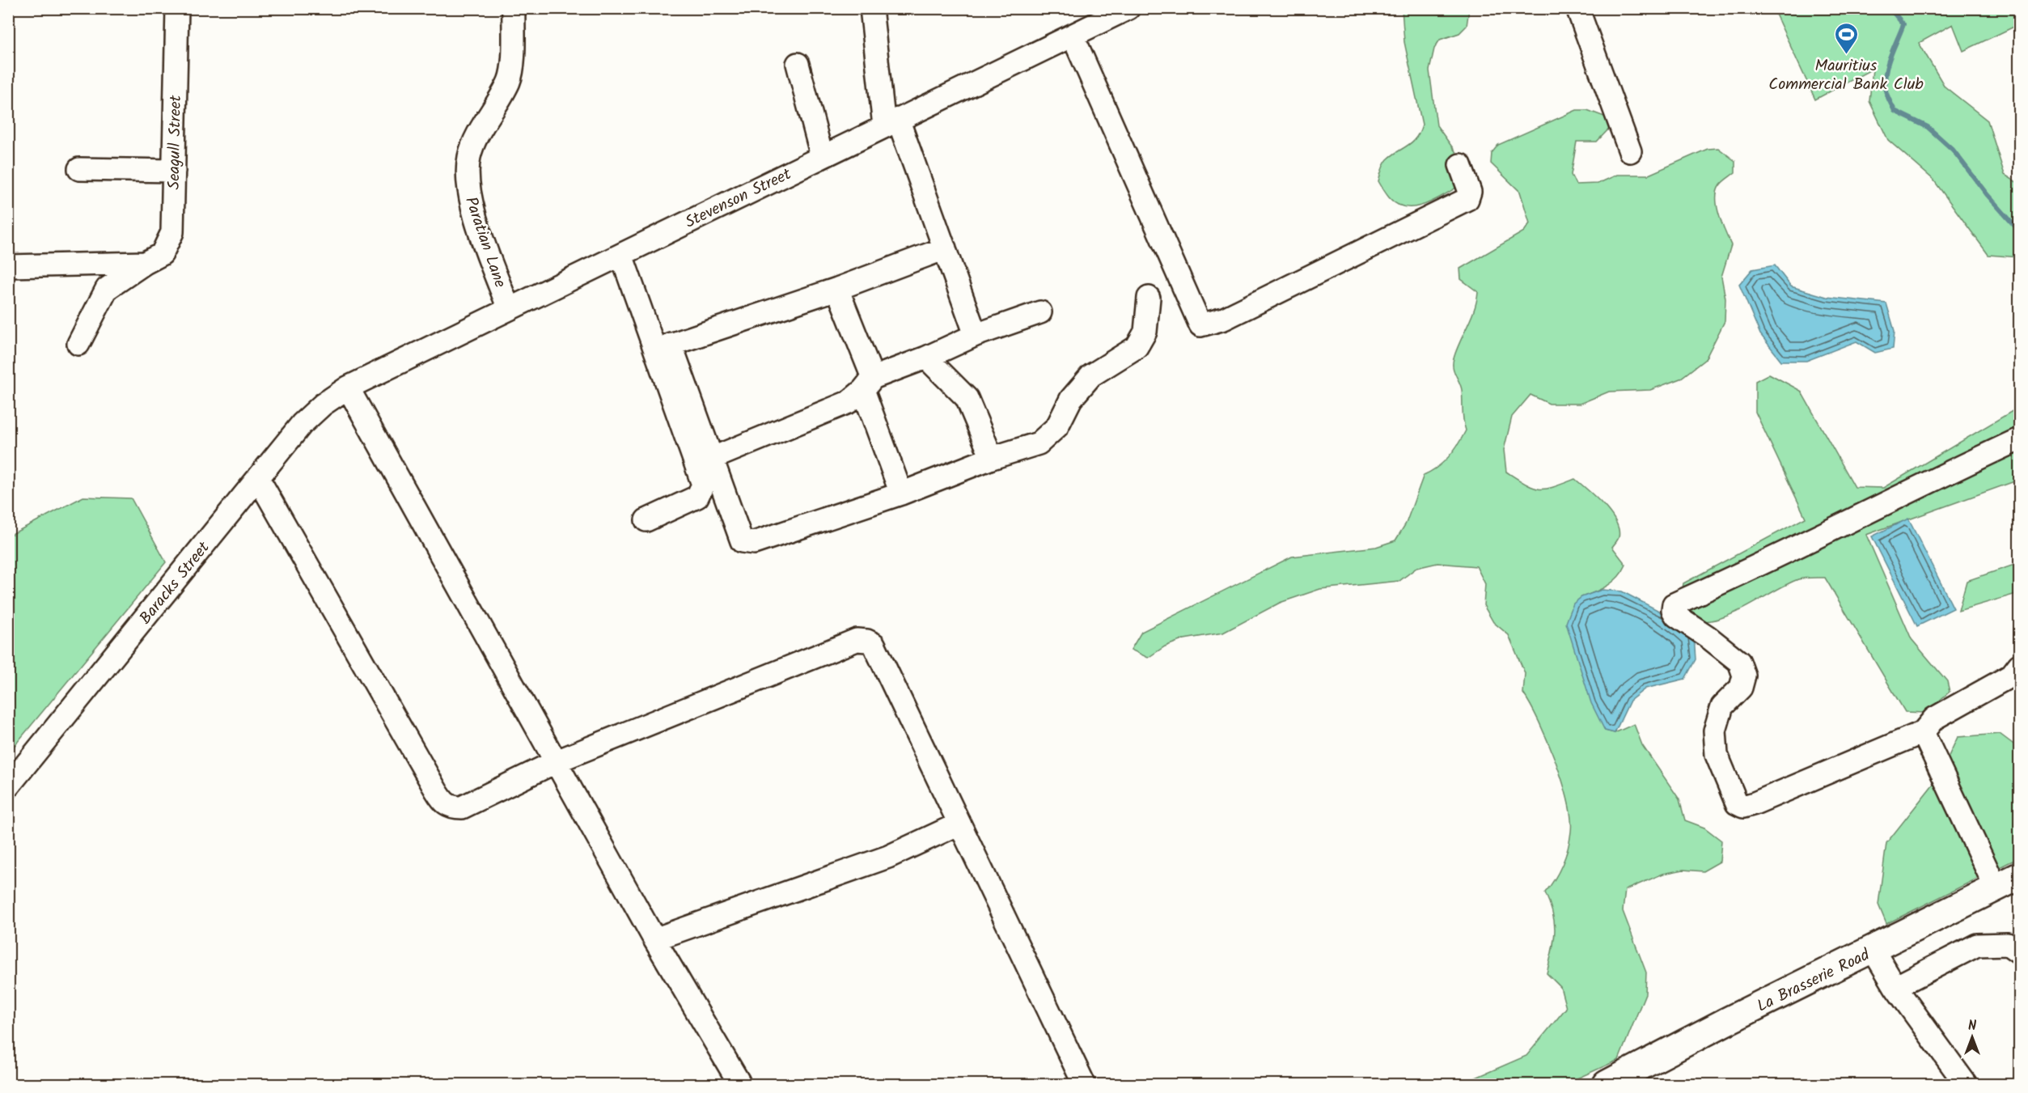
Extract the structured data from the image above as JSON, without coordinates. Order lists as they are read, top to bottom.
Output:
{
  "streets": {
    "main road": ["La Brasserie Road"],
    "street": [
      "Seagull Street",
      "Stevenson Street",
      "Paratian Lane",
      "Baracks Street"
    ]
  },
  "crossings": [
    ["Stevenson Street", "Paratian Lane"],
    ["Stevenson Street", "Baracks Street"]
  ],
  "places": {
    "sports": ["Mauritius Commercial Bank Club"]
  },
  "north": "top"
}
